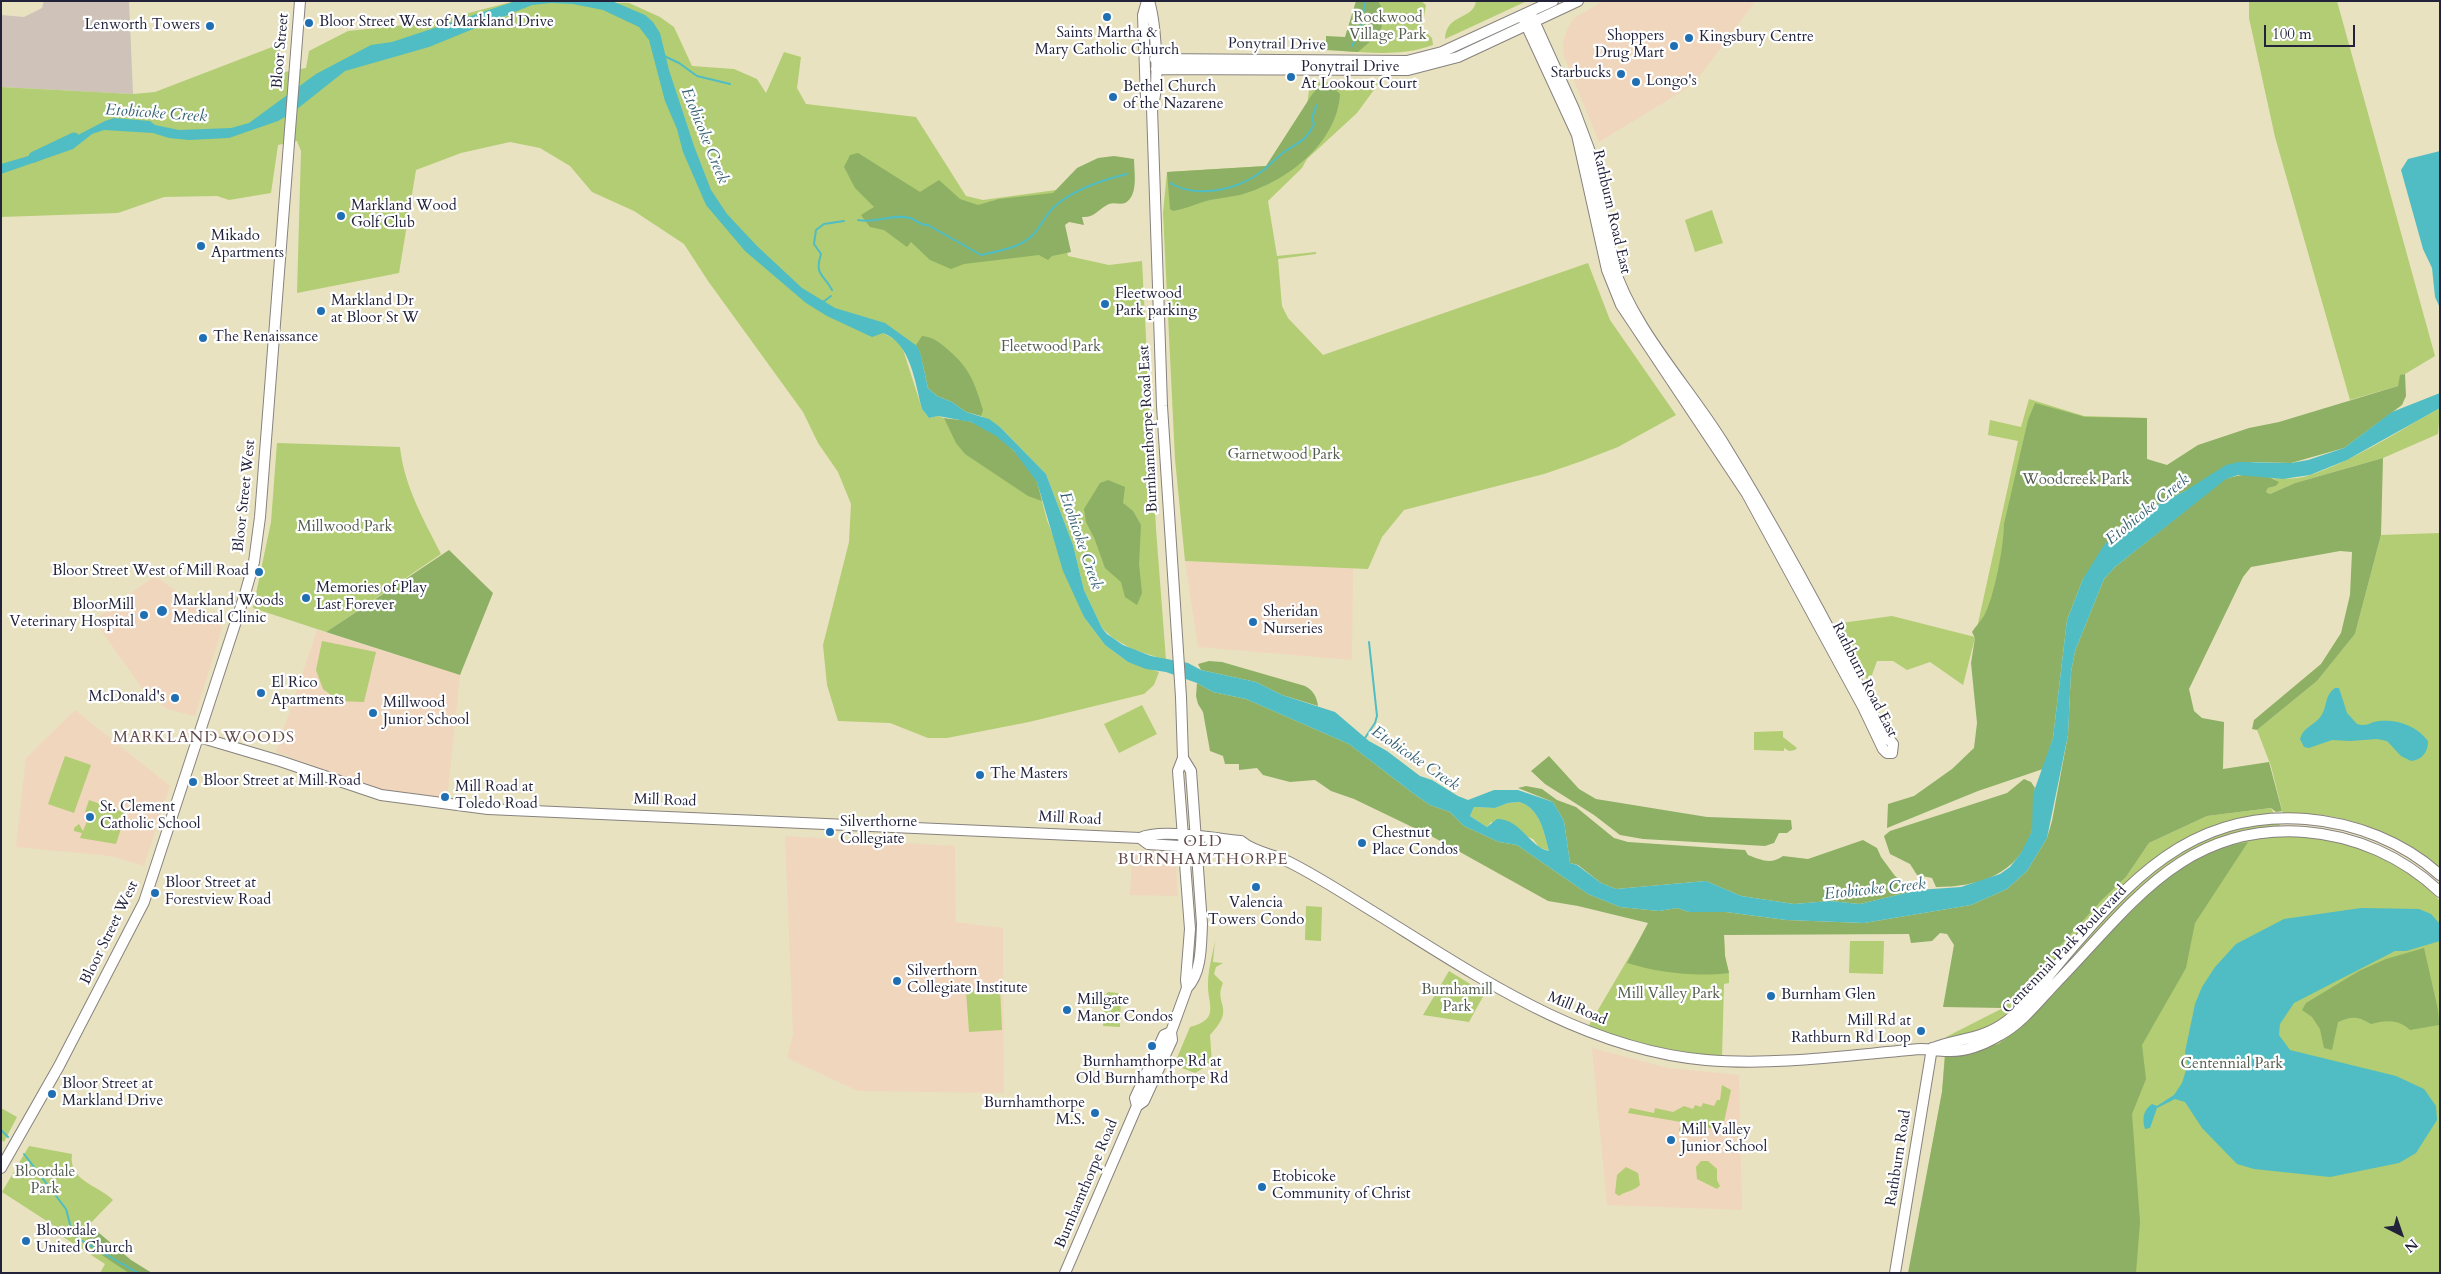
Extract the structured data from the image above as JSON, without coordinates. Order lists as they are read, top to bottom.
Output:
{
  "streets": {
    "street": [
      "Ponytrail Drive",
      "Bloor Street",
      "Rathburn Road East",
      "Burnhamthorpe Road East",
      "Bloor Street West",
      "Mill Road",
      "Centennial Park Boulevard",
      "Rathburn Road",
      "Burnhamthorpe Road"
    ]
  },
  "crossings": [
    ["Ponytrail Drive", "Rathburn Road East"],
    ["Ponytrail Drive", "Burnhamthorpe Road East"],
    ["Bloor Street", "Bloor Street West"],
    ["Burnhamthorpe Road East", "Burnhamthorpe Road"],
    ["Bloor Street West", "Mill Road"],
    ["Mill Road", "Centennial Park Boulevard"],
    ["Mill Road", "Rathburn Road"],
    ["Mill Road", "Burnhamthorpe Road"],
    ["Centennial Park Boulevard", "Rathburn Road"]
  ],
  "districts": ["MARKLAND WOODS", "OLD BURNHAMTHORPE"],
  "water": ["Etobicoke Creek"],
  "parks": [
    "Rockwood Village Park",
    "Fleetwood Park",
    "Garnetwood Park",
    "Woodcreek Park",
    "Millwood Park",
    "Burnhamill Park",
    "Mill Valley Park",
    "Centennial Park",
    "Bloordale Park"
  ],
  "places": [
    "Saints Martha & Mary Catholic Church",
    "Bloor Street West of Markland Drive",
    "Lenworth Towers",
    "Kingsbury Centre",
    "Shoppers Drug Mart",
    "Starbucks",
    "Ponytrail Drive At Lookout Court",
    "Longo's",
    "Bethel Church of the Nazarene",
    "Markland Wood Golf Club",
    "Mikado Apartments",
    "Fleetwood Park parking",
    "Markland Dr at Bloor St W",
    "The Renaissance",
    "Bloor Street West of Mill Road",
    "Memories of Play Last Forever",
    "Markland Woods Medical Clinic",
    "BloorMill Veterinary Hospital",
    "Sheridan Nurseries",
    "El Rico Apartments",
    "McDonald's",
    "Millwood Junior School",
    "The Masters",
    "Bloor Street at Mill Road",
    "Mill Road at Toledo Road",
    "St. Clement Catholic School",
    "Silverthorne Collegiate",
    "Chestnut Place Condos",
    "Valencia Towers Condo",
    "Bloor Street at Forestview Road",
    "Silverthorn Collegiate Institute",
    "Burnham Glen",
    "Millgate Manor Condos",
    "Mill Rd at Rathburn Rd Loop",
    "Burnhamthorpe Rd at Old Burnhamthorpe Rd",
    "Bloor Street at Markland Drive",
    "Burnhamthorpe M.S.",
    "Mill Valley Junior School",
    "Etobicoke Community of Christ",
    "Bloordale United Church"
  ],
  "scale_bar": "100 m",
  "north": "bottom right"
}
